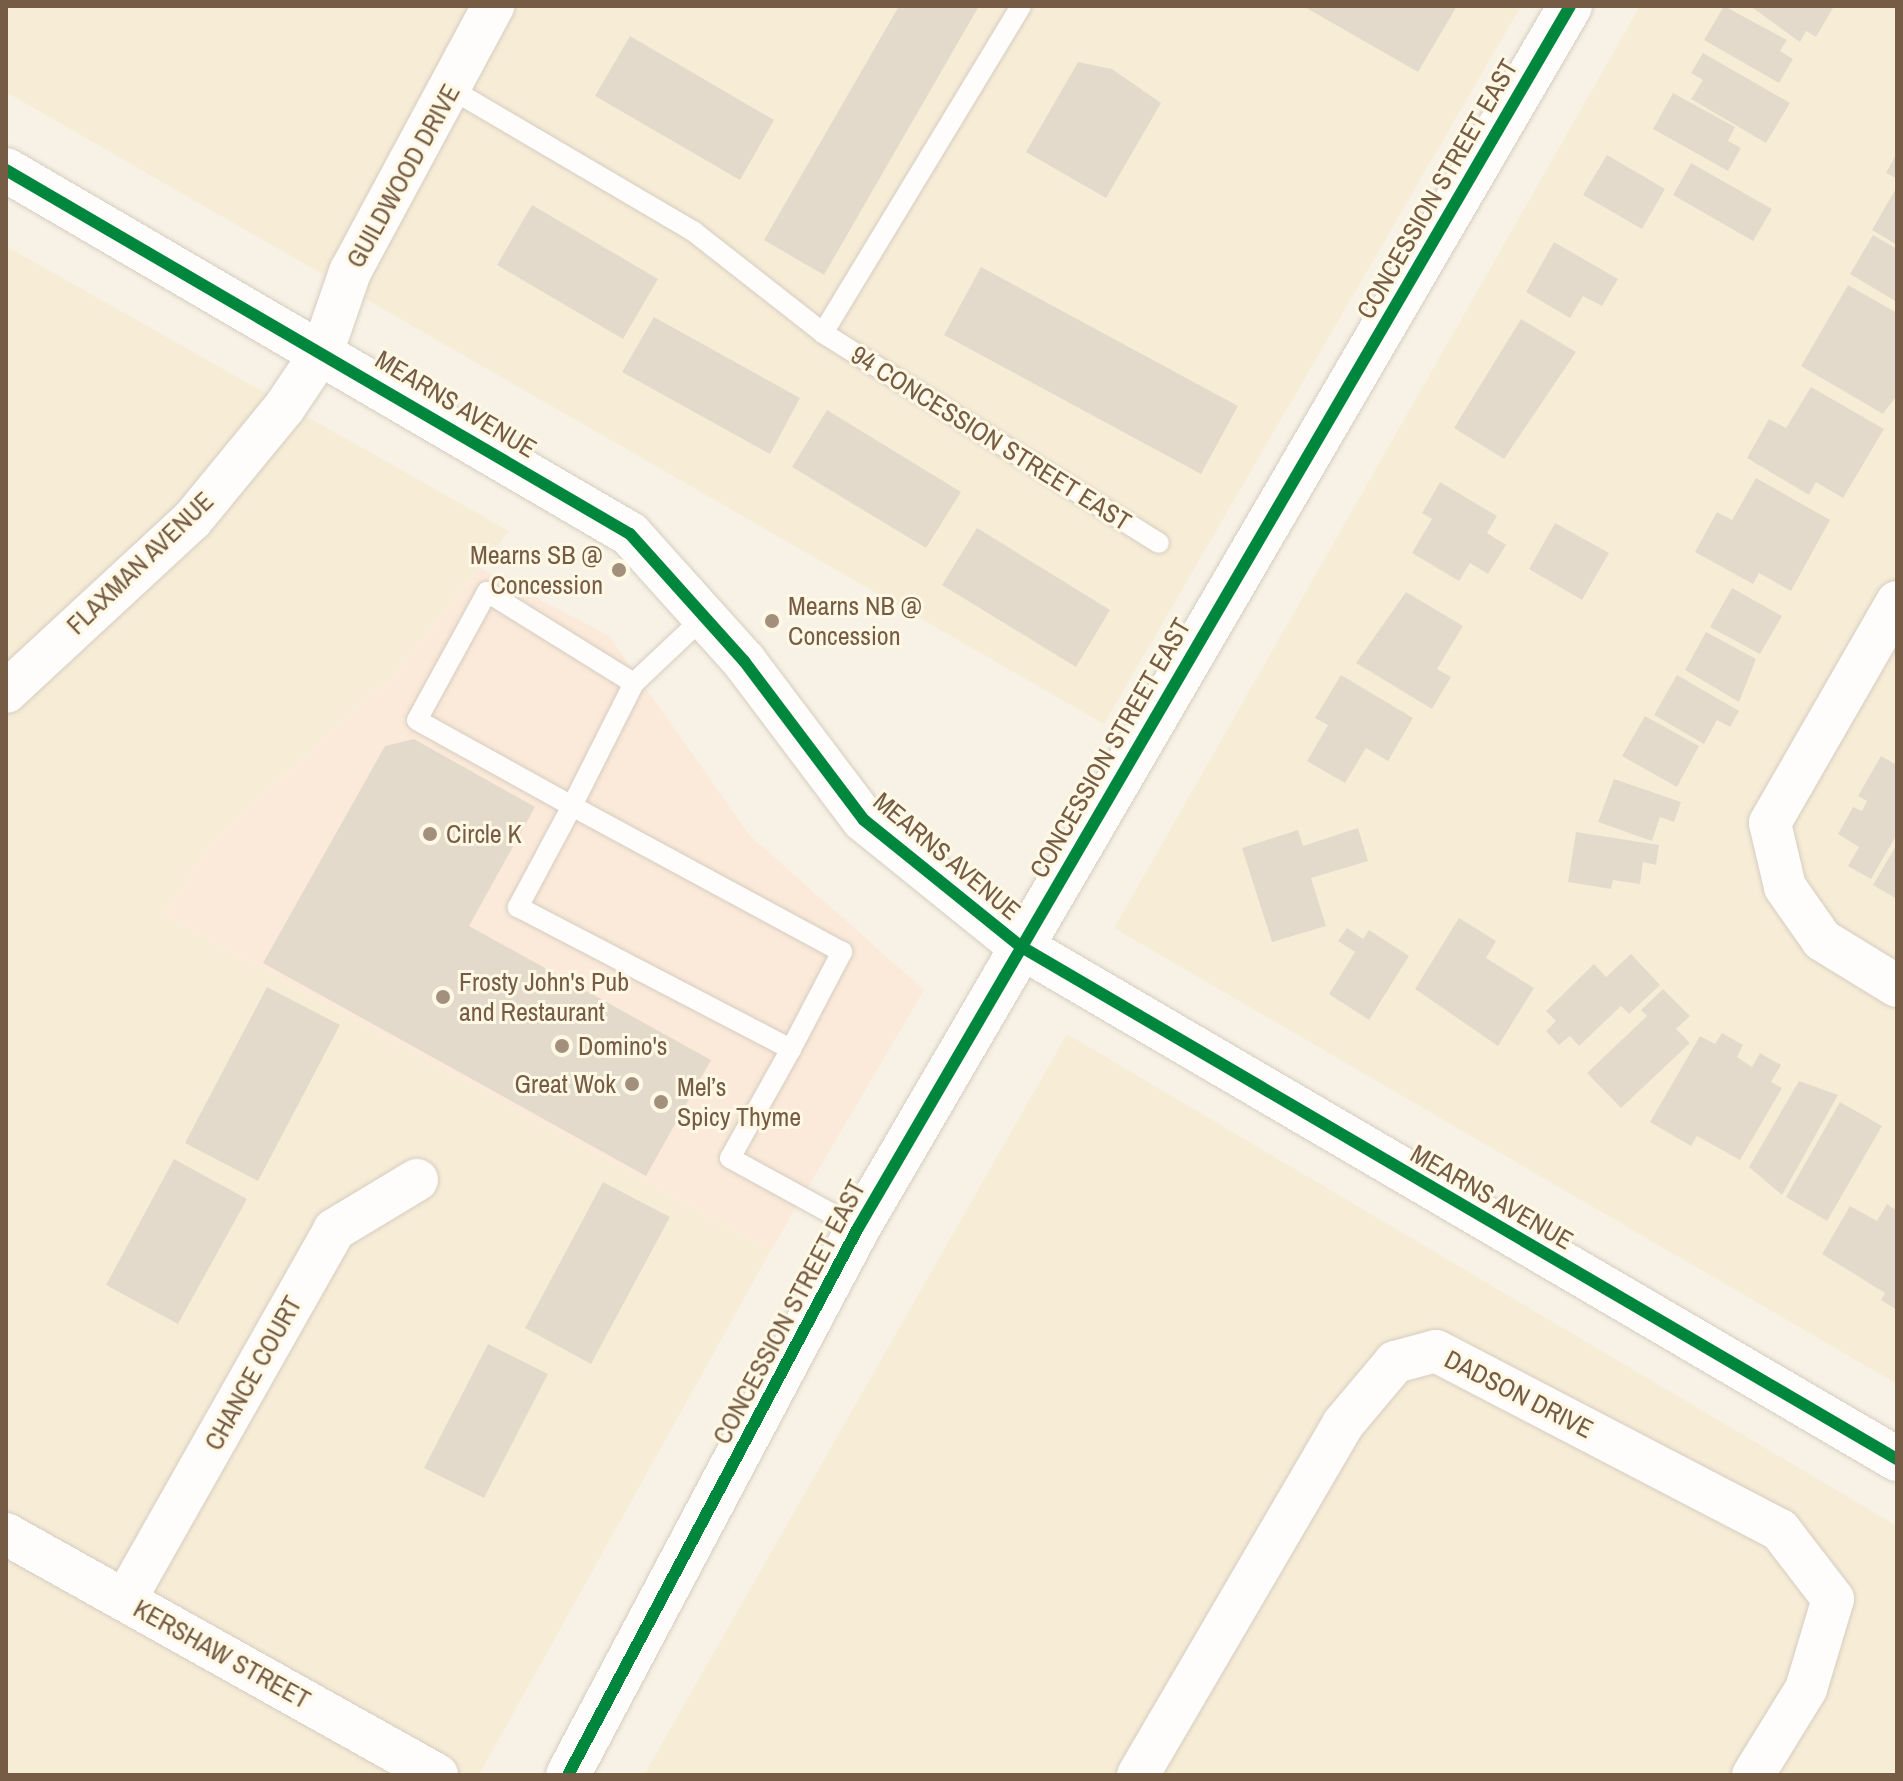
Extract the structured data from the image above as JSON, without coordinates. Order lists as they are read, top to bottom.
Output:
{
  "streets": {
    "street": [
      "GUILDWOOD DRIVE",
      "CONCESSION STREET EAST",
      "MEARNS AVENUE",
      "FLAXMAN AVENUE",
      "CHANCE COURT",
      "DADSON DRIVE",
      "KERSHAW STREET"
    ],
    "lane": ["94 CONCESSION STREET EAST"]
  },
  "crossings": [
    ["GUILDWOOD DRIVE", "MEARNS AVENUE"],
    ["GUILDWOOD DRIVE", "94 CONCESSION STREET EAST"],
    ["GUILDWOOD DRIVE", "FLAXMAN AVENUE"],
    ["CONCESSION STREET EAST", "MEARNS AVENUE"],
    ["MEARNS AVENUE", "FLAXMAN AVENUE"],
    ["CHANCE COURT", "KERSHAW STREET"]
  ],
  "places": [
    "Mearns SB @ Concession",
    "Mearns NB @ Concession",
    "Circle K",
    "Frosty John's Pub and Restaurant",
    "Domino's",
    "Great Wok",
    "Mel’s Spicy Thyme"
  ]
}
